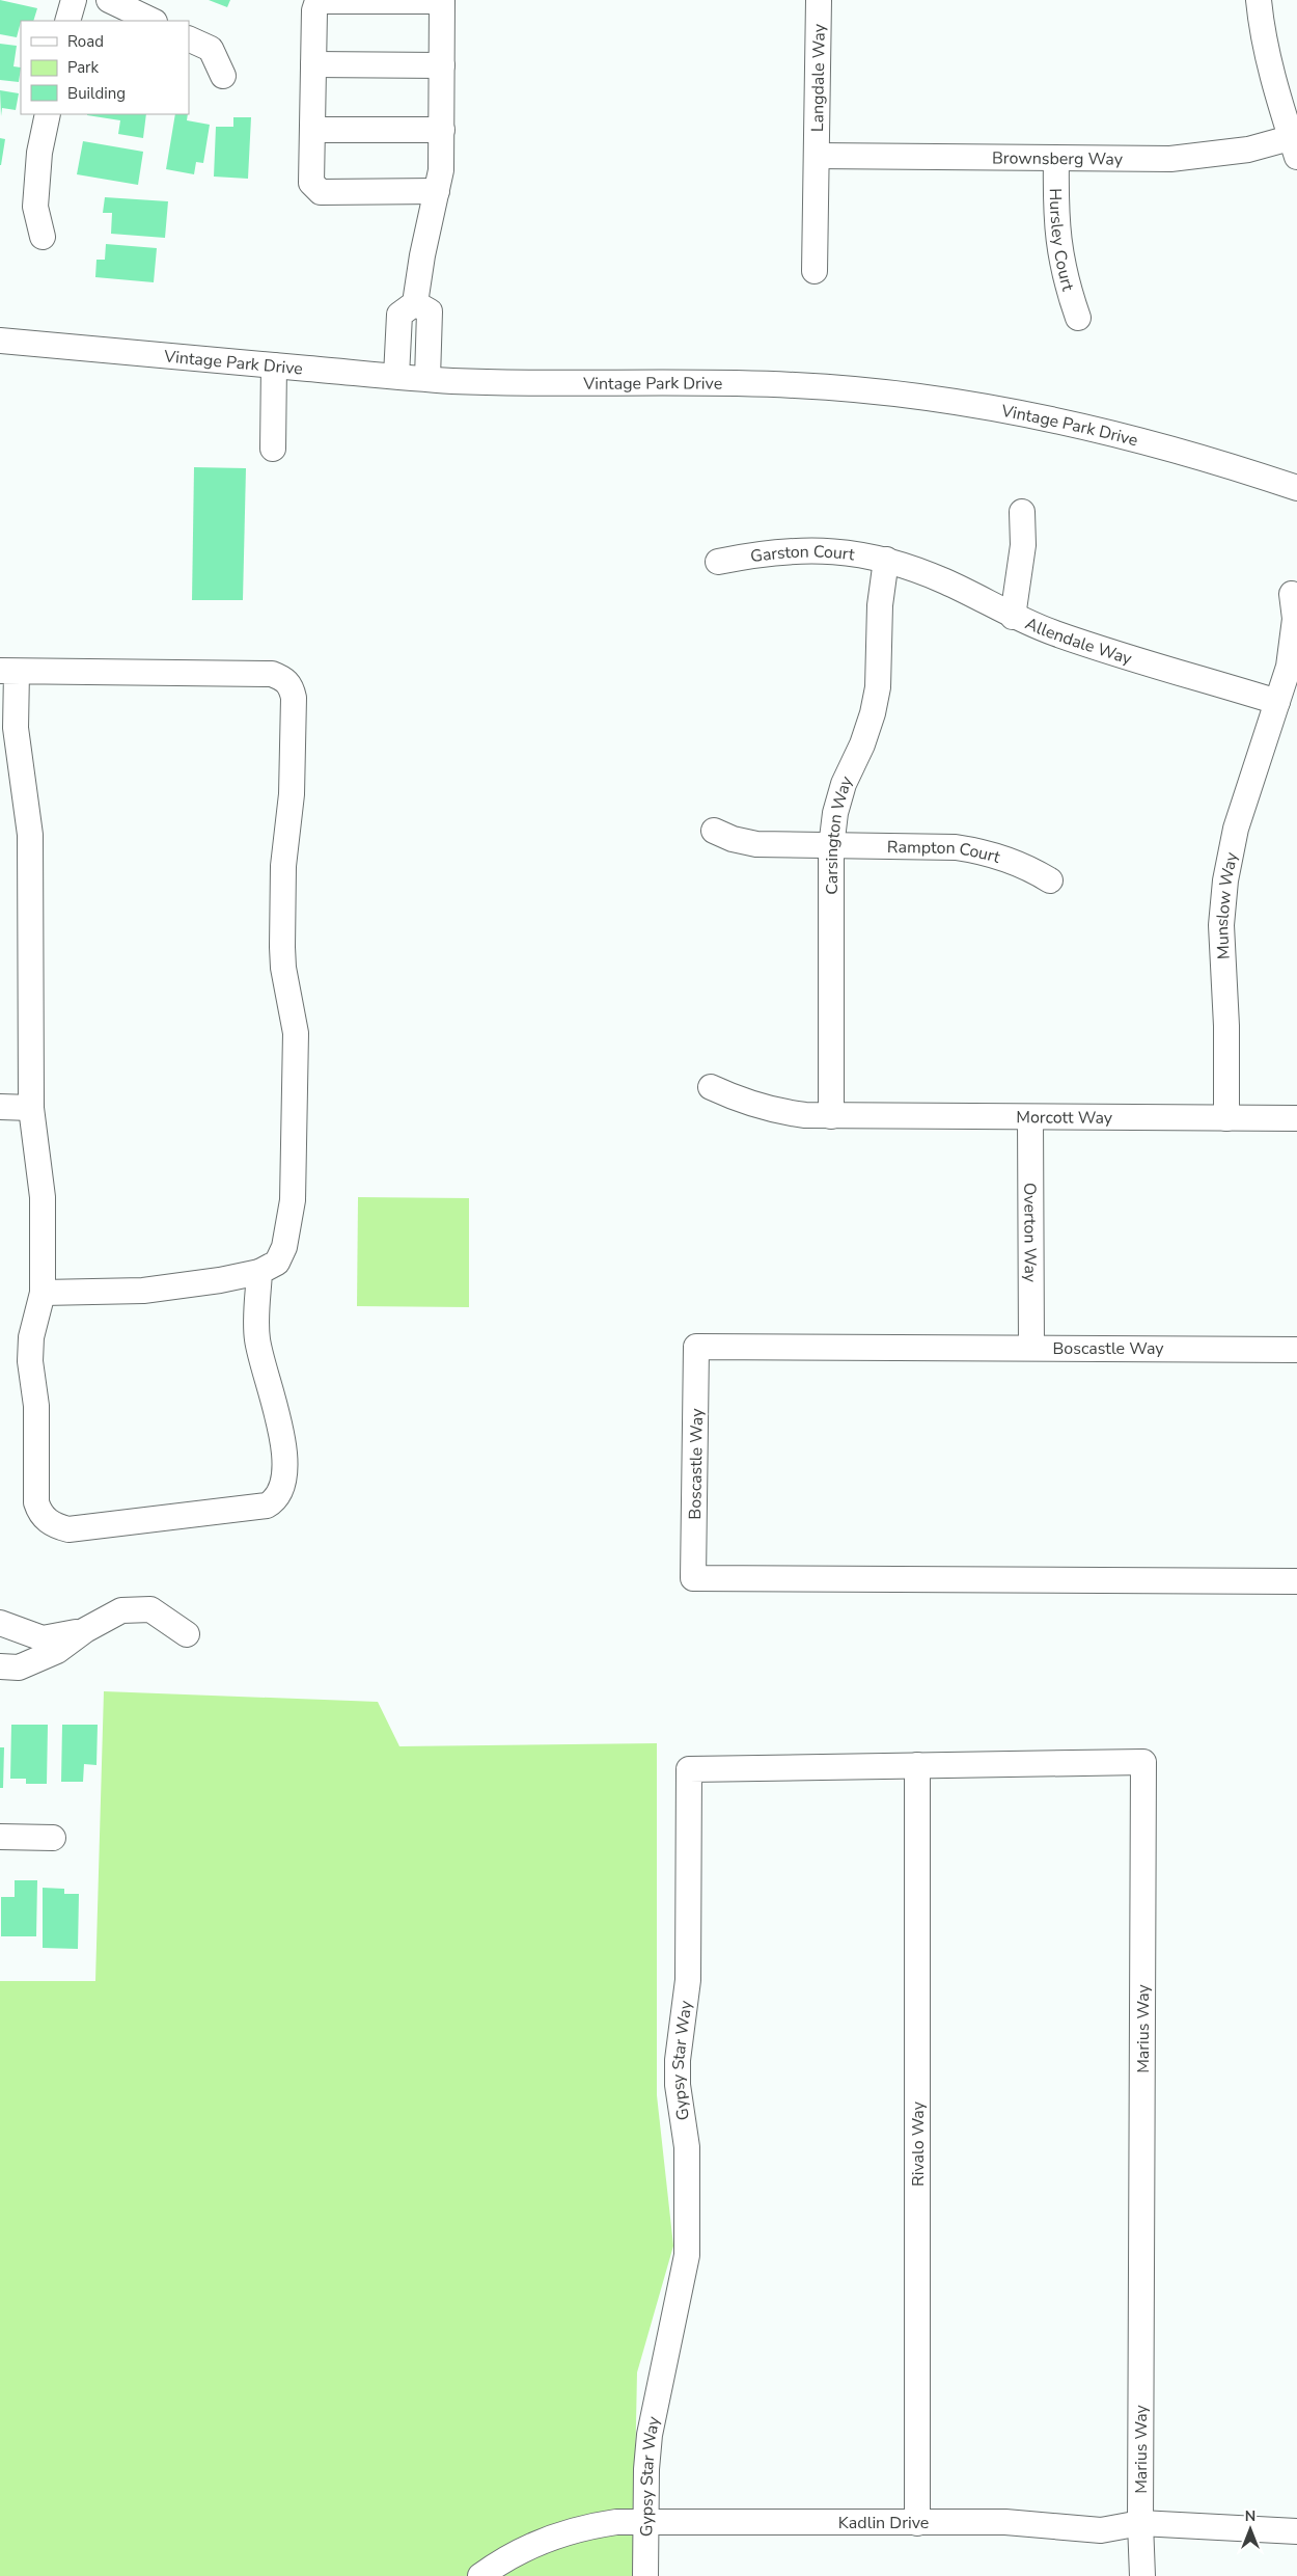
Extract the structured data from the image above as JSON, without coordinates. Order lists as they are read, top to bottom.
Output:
{
  "streets": {
    "street": [
      "Langdale Way",
      "Brownsberg Way",
      "Hursley Court",
      "Vintage Park Drive",
      "Garston Court",
      "Allendale Way",
      "Carsington Way",
      "Rampton Court",
      "Munslow Way",
      "Morcott Way",
      "Overton Way",
      "Boscastle Way",
      "Marius Way",
      "Gypsy Star Way",
      "Rivalo Way",
      "Kadlin Drive"
    ]
  },
  "crossings": [
    ["Langdale Way", "Brownsberg Way"],
    ["Brownsberg Way", "Hursley Court"],
    ["Garston Court", "Allendale Way"],
    ["Garston Court", "Carsington Way"],
    ["Allendale Way", "Carsington Way"],
    ["Allendale Way", "Munslow Way"],
    ["Carsington Way", "Rampton Court"],
    ["Carsington Way", "Morcott Way"],
    ["Munslow Way", "Morcott Way"],
    ["Morcott Way", "Overton Way"],
    ["Overton Way", "Boscastle Way"],
    ["Marius Way", "Gypsy Star Way"],
    ["Marius Way", "Rivalo Way"],
    ["Marius Way", "Kadlin Drive"],
    ["Gypsy Star Way", "Rivalo Way"],
    ["Gypsy Star Way", "Kadlin Drive"],
    ["Rivalo Way", "Kadlin Drive"]
  ],
  "legend": ["Road", "Park", "Building"],
  "north": "top"
}
